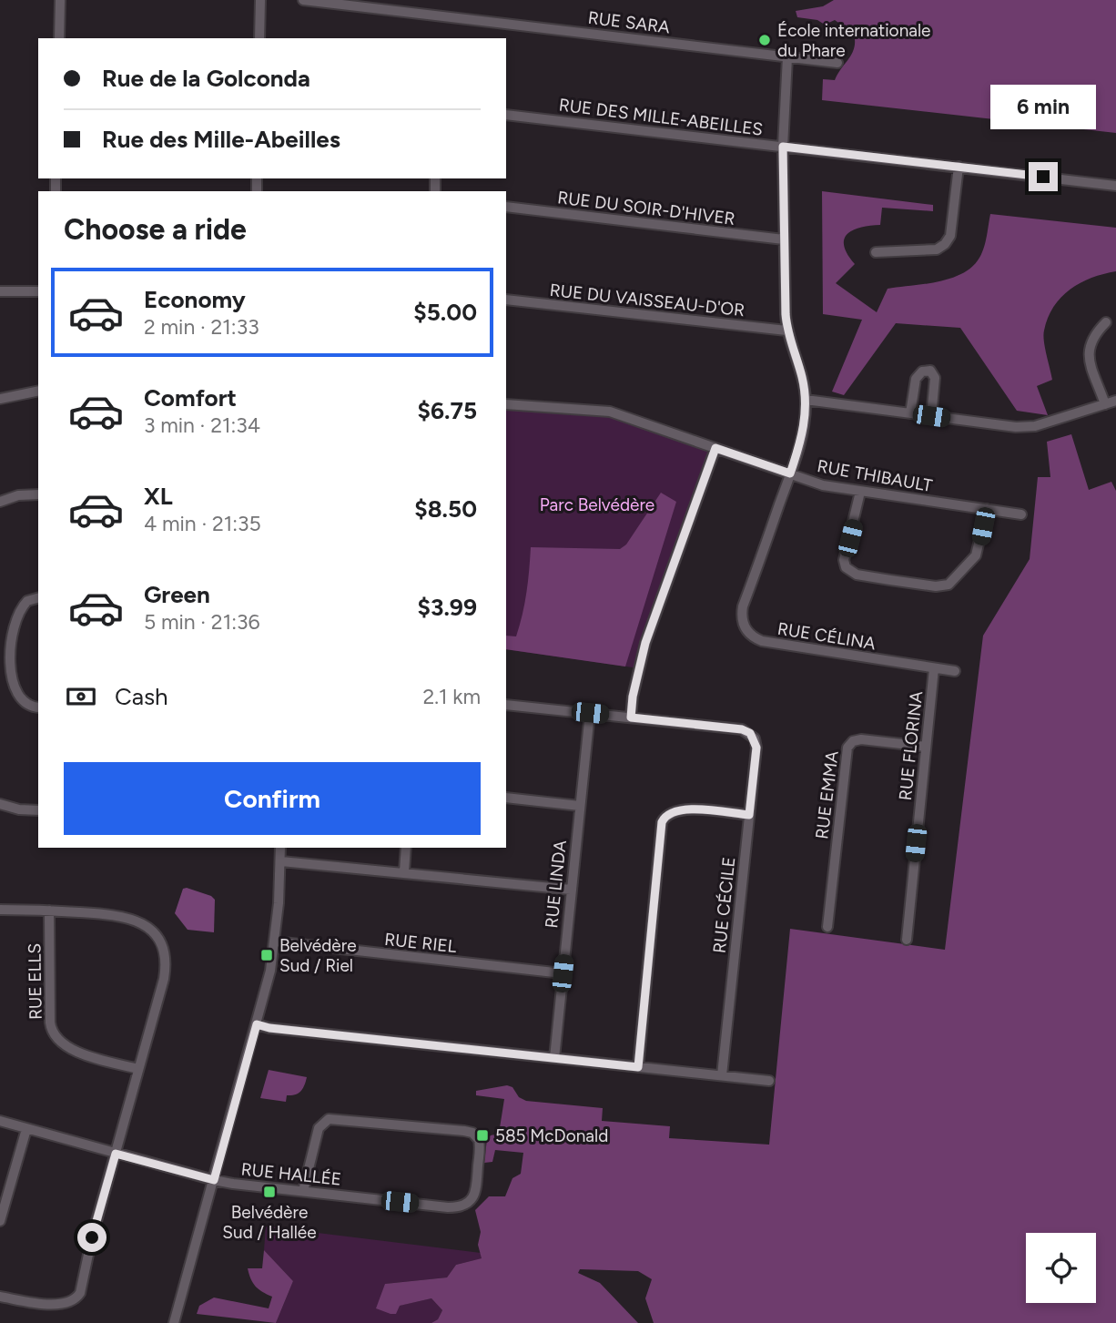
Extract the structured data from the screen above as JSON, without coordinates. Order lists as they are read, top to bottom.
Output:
{
  "streets": {
    "street": [
      "RUE SARA",
      "RUE DES MILLE-ABEILLES",
      "RUE DU SOIR-D'HIVER",
      "RUE DU VAISSEAU-D'OR",
      "RUE THIBAULT",
      "RUE CÉLINA",
      "RUE FLORINA",
      "RUE EMMA",
      "RUE LINDA",
      "RUE CÉCILE",
      "RUE RIEL",
      "RUE ELLS",
      "RUE HALLÉE"
    ]
  },
  "crossings": [
    ["RUE SARA", "RUE CÉLINA"],
    ["RUE DES MILLE-ABEILLES", "RUE CÉLINA"],
    ["RUE DU SOIR-D'HIVER", "RUE CÉLINA"],
    ["RUE DU VAISSEAU-D'OR", "RUE CÉLINA"],
    ["RUE THIBAULT", "RUE CÉLINA"],
    ["RUE CÉLINA", "RUE FLORINA"],
    ["RUE FLORINA", "RUE EMMA"],
    ["RUE LINDA", "RUE RIEL"]
  ],
  "parks": ["Parc Belvédère"],
  "places": {
    "other": ["École internationale du Phare"],
    "transit": ["Belvédère Sud / Riel", "585 McDonald", "Belvédère Sud / Hallée"]
  },
  "page": {
    "banner": ["Rue de la Golconda", "Rue des Mille-Abeilles"],
    "bubble": "6 min",
    "heading": "Choose a ride",
    "list": [
      {
        "name": "Economy",
        "note": "2 min · 21:33",
        "value": "$5.00"
      },
      {
        "name": "Comfort",
        "note": "3 min · 21:34",
        "value": "$6.75"
      },
      {
        "name": "XL",
        "note": "4 min · 21:35",
        "value": "$8.50"
      },
      {
        "name": "Green",
        "note": "5 min · 21:36",
        "value": "$3.99"
      }
    ],
    "pay": ["Cash", "2.1 km"],
    "buttons": "Confirm"
  }
}
